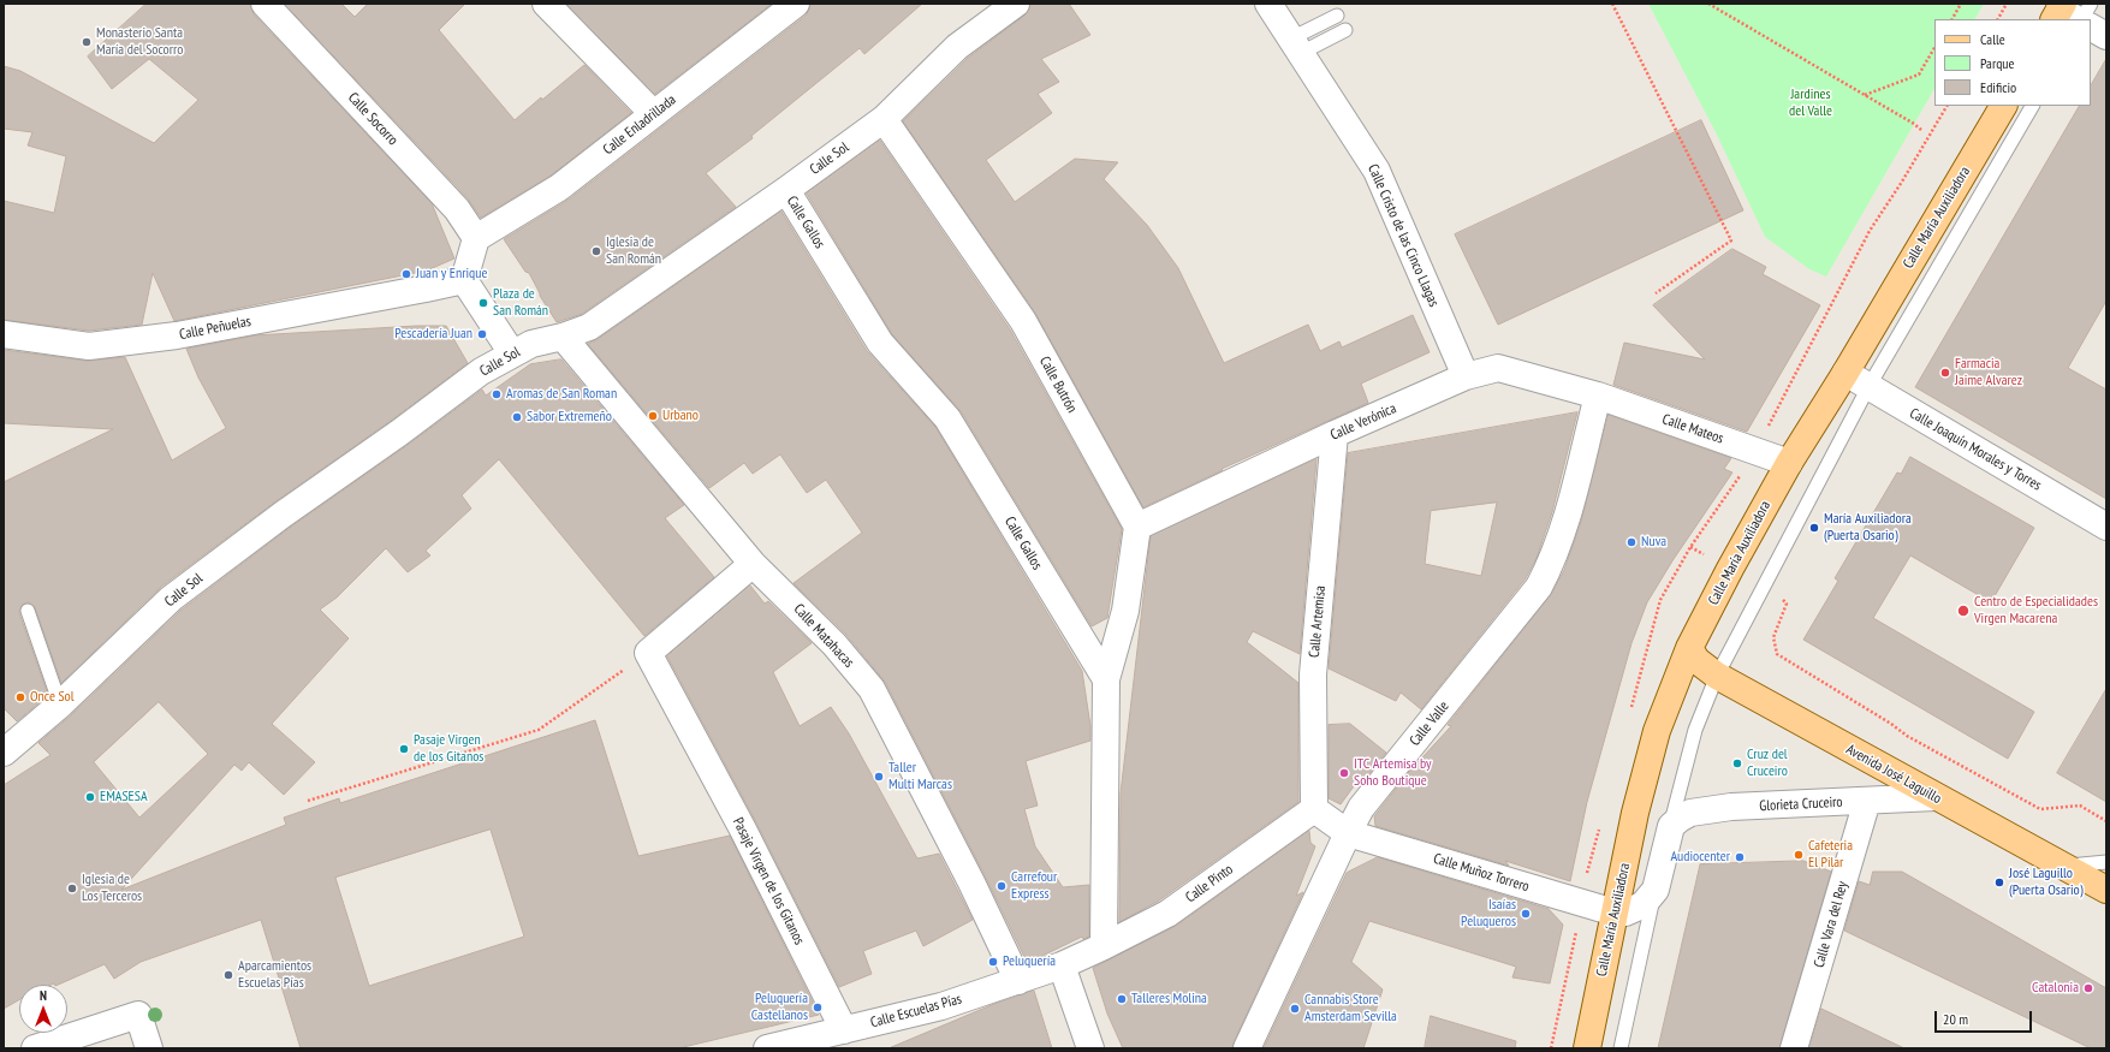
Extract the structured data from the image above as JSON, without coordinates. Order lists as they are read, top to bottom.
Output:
{
  "streets": {
    "main road": ["Calle María Auxiliadora", "Avenida José Laguillo"],
    "street": [
      "Calle Socorro",
      "Calle Enladrillada",
      "Calle Sol",
      "Calle Gallos",
      "Calle Cristo de las Cinco Llagas",
      "Calle Peñuelas",
      "Calle Butrón",
      "Calle Verónica",
      "Calle Mateos",
      "Calle Joaquín Morales y Torres",
      "Calle Artemisa",
      "Calle Matahacas",
      "Calle Valle",
      "Glorieta Cruceiro",
      "Calle Muñoz Torrero",
      "Pasaje Virgen de los Gitanos",
      "Calle Pinto",
      "Calle Vara del Rey",
      "Calle Escuelas Pías"
    ]
  },
  "crossings": [
    ["Calle Socorro", "Calle Enladrillada"],
    ["Calle Sol", "Calle Gallos"],
    ["Calle Sol", "Calle Butrón"],
    ["Calle Sol", "Calle Matahacas"],
    ["Calle María Auxiliadora", "Calle Mateos"],
    ["Calle María Auxiliadora", "Calle Joaquín Morales y Torres"],
    ["Calle María Auxiliadora", "Avenida José Laguillo"],
    ["Calle María Auxiliadora", "Glorieta Cruceiro"],
    ["Calle María Auxiliadora", "Calle Muñoz Torrero"],
    ["Calle Cristo de las Cinco Llagas", "Calle Verónica"],
    ["Calle Butrón", "Calle Verónica"],
    ["Calle Verónica", "Calle Mateos"],
    ["Calle Verónica", "Calle Artemisa"],
    ["Calle Verónica", "Calle Valle"],
    ["Calle Mateos", "Calle Valle"],
    ["Calle Artemisa", "Calle Pinto"],
    ["Calle Matahacas", "Calle Escuelas Pías"],
    ["Calle Valle", "Calle Muñoz Torrero"],
    ["Avenida José Laguillo", "Glorieta Cruceiro"],
    ["Glorieta Cruceiro", "Calle Vara del Rey"],
    ["Pasaje Virgen de los Gitanos", "Calle Escuelas Pías"],
    ["Calle Pinto", "Calle Escuelas Pías"]
  ],
  "parks": ["Jardines del Valle"],
  "places": [
    "Monasterio Santa María del Socorro",
    "Iglesia de San Román",
    "Juan y Enrique",
    "Plaza de San Román",
    "Pescadería Juan",
    "Farmacia Jaime Alvarez",
    "Aromas de San Roman",
    "Urbano",
    "Sabor Extremeño",
    "María Auxiliadora (Puerta Osario)",
    "Nuva",
    "Centro de Especialidades Virgen Macarena",
    "Once Sol",
    "Pasaje Virgen de los Gitanos",
    "Cruz del Cruceiro",
    "ITC Artemisa by Soho Boutique",
    "Taller Multi Marcas",
    "EMASESA",
    "Cafeteria El Pilar",
    "Audiocenter",
    "José Laguillo (Puerta Osario)",
    "Carrefour Express",
    "Iglesia de Los Terceros",
    "Isaías Peluqueros",
    "Peluquería",
    "Aparcamientos Escuelas Pías",
    "Catalonia",
    "Talleres Molina",
    "Peluquería Castellanos",
    "Cannabis Store Amsterdam Sevilla"
  ],
  "legend": ["Calle", "Parque", "Edificio"],
  "scale_bar": "20 m",
  "north": "top"
}
